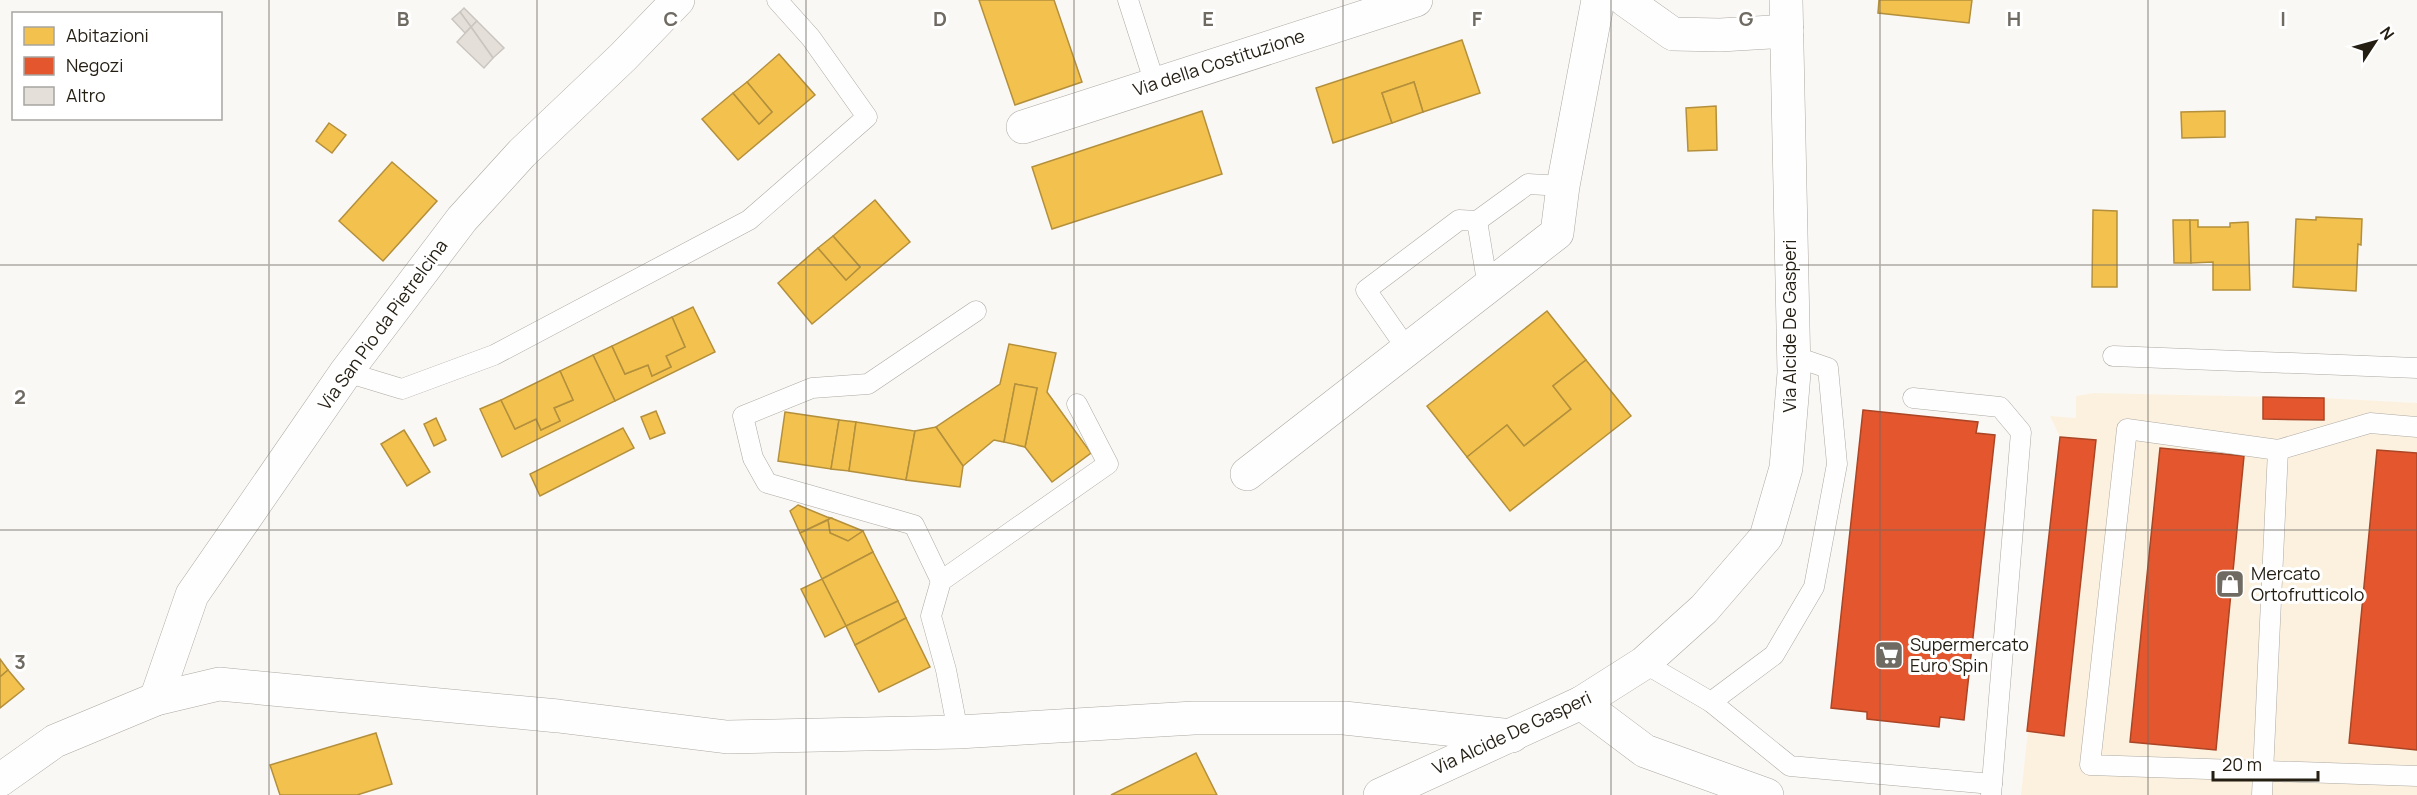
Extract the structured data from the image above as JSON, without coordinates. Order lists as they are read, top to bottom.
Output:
{
  "streets": {
    "street": ["Via della Costituzione", "Via San Pio da Pietrelcina", "Via Alcide De Gasperi"]
  },
  "places": {
    "shop": ["Mercato Ortofrutticolo"],
    "supermarket": ["Supermercato Euro Spin"]
  },
  "legend": ["Abitazioni", "Negozi", "Altro"],
  "scale_bar": "20 m",
  "north": "top right",
  "grid": {
    "columns": [
      "B",
      "C",
      "D",
      "E",
      "F",
      "G",
      "H",
      "I"
    ],
    "rows": ["2", "3"]
  }
}
